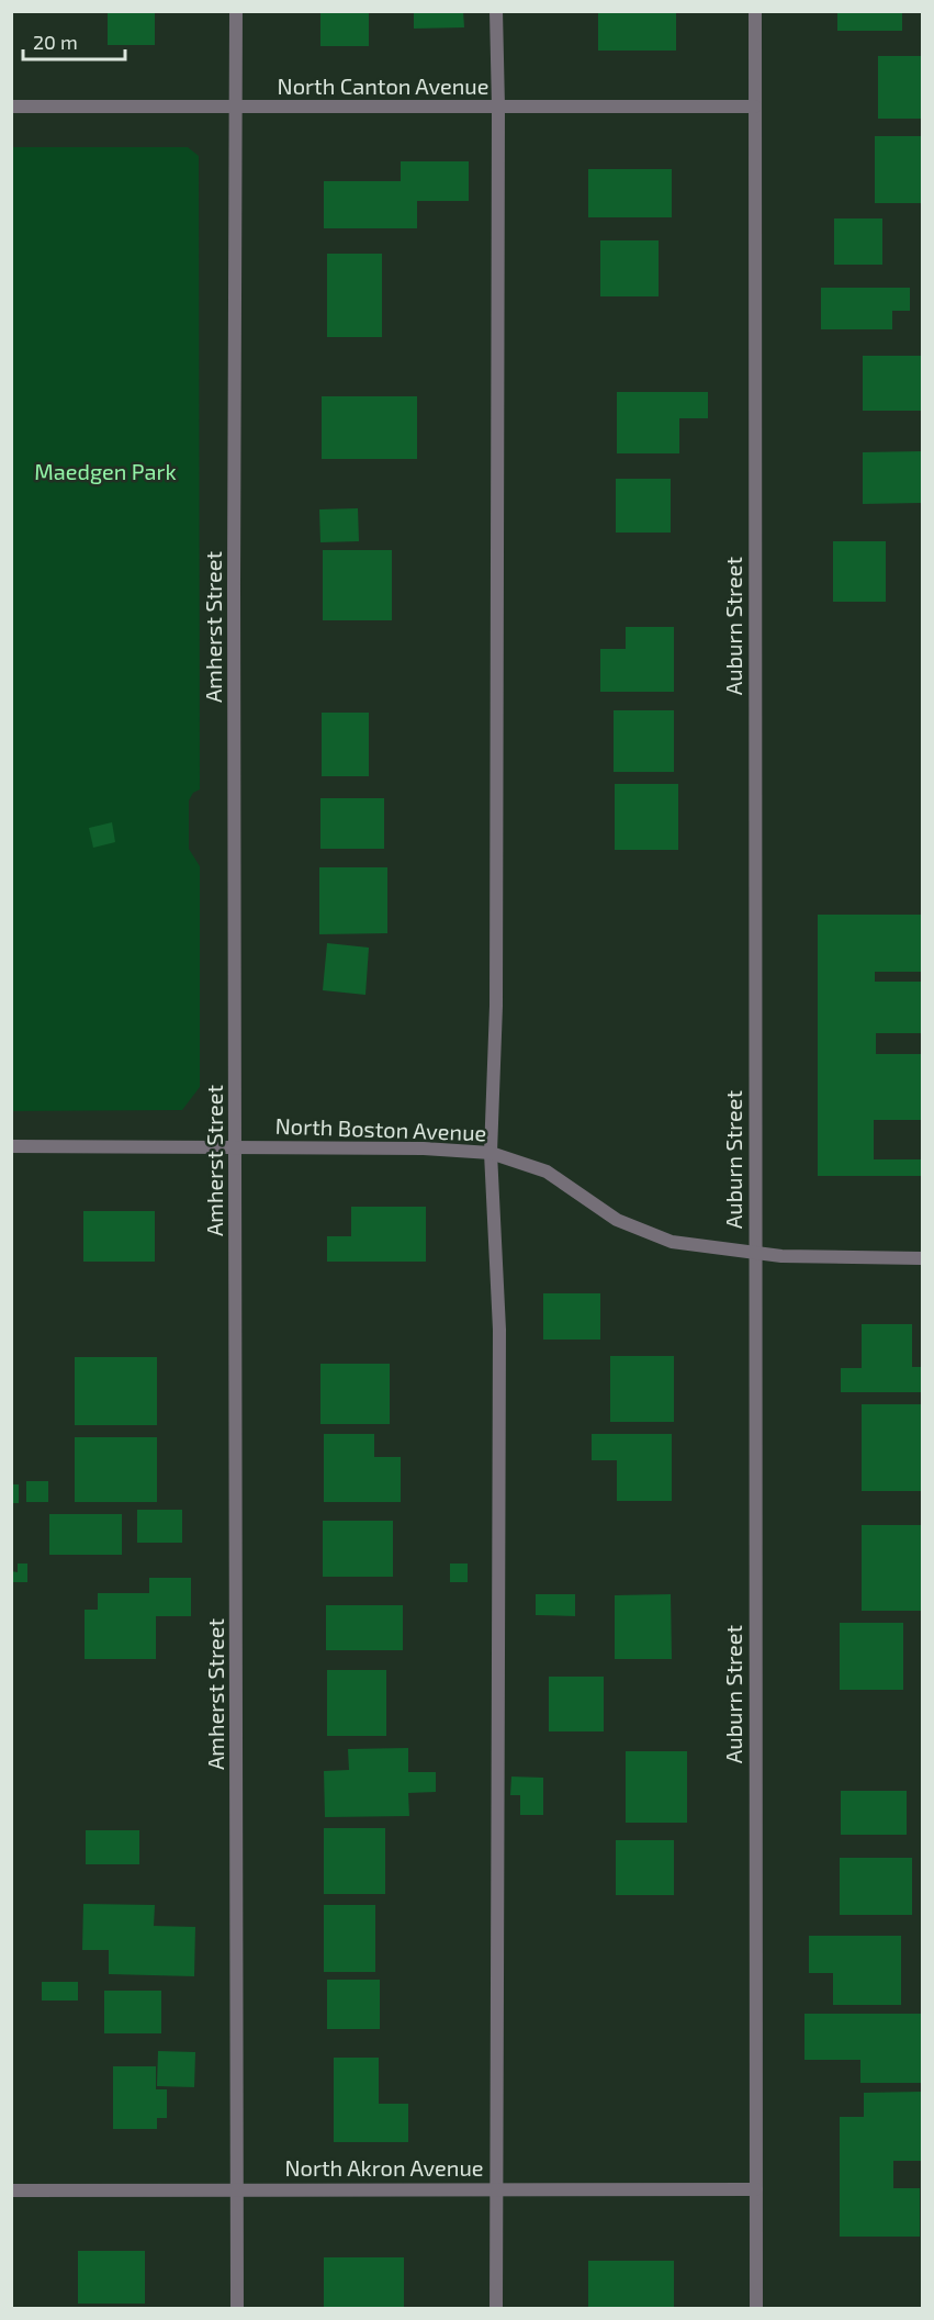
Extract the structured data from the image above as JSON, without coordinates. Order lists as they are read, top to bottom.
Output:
{
  "streets": {
    "street": [
      "North Canton Avenue",
      "Auburn Street",
      "Amherst Street",
      "North Boston Avenue",
      "North Akron Avenue"
    ]
  },
  "crossings": [
    ["North Canton Avenue", "Auburn Street"],
    ["North Canton Avenue", "Amherst Street"],
    ["Auburn Street", "North Boston Avenue"],
    ["Auburn Street", "North Akron Avenue"],
    ["Amherst Street", "North Boston Avenue"],
    ["Amherst Street", "North Akron Avenue"]
  ],
  "parks": ["Maedgen Park"],
  "scale_bar": "20 m"
}
